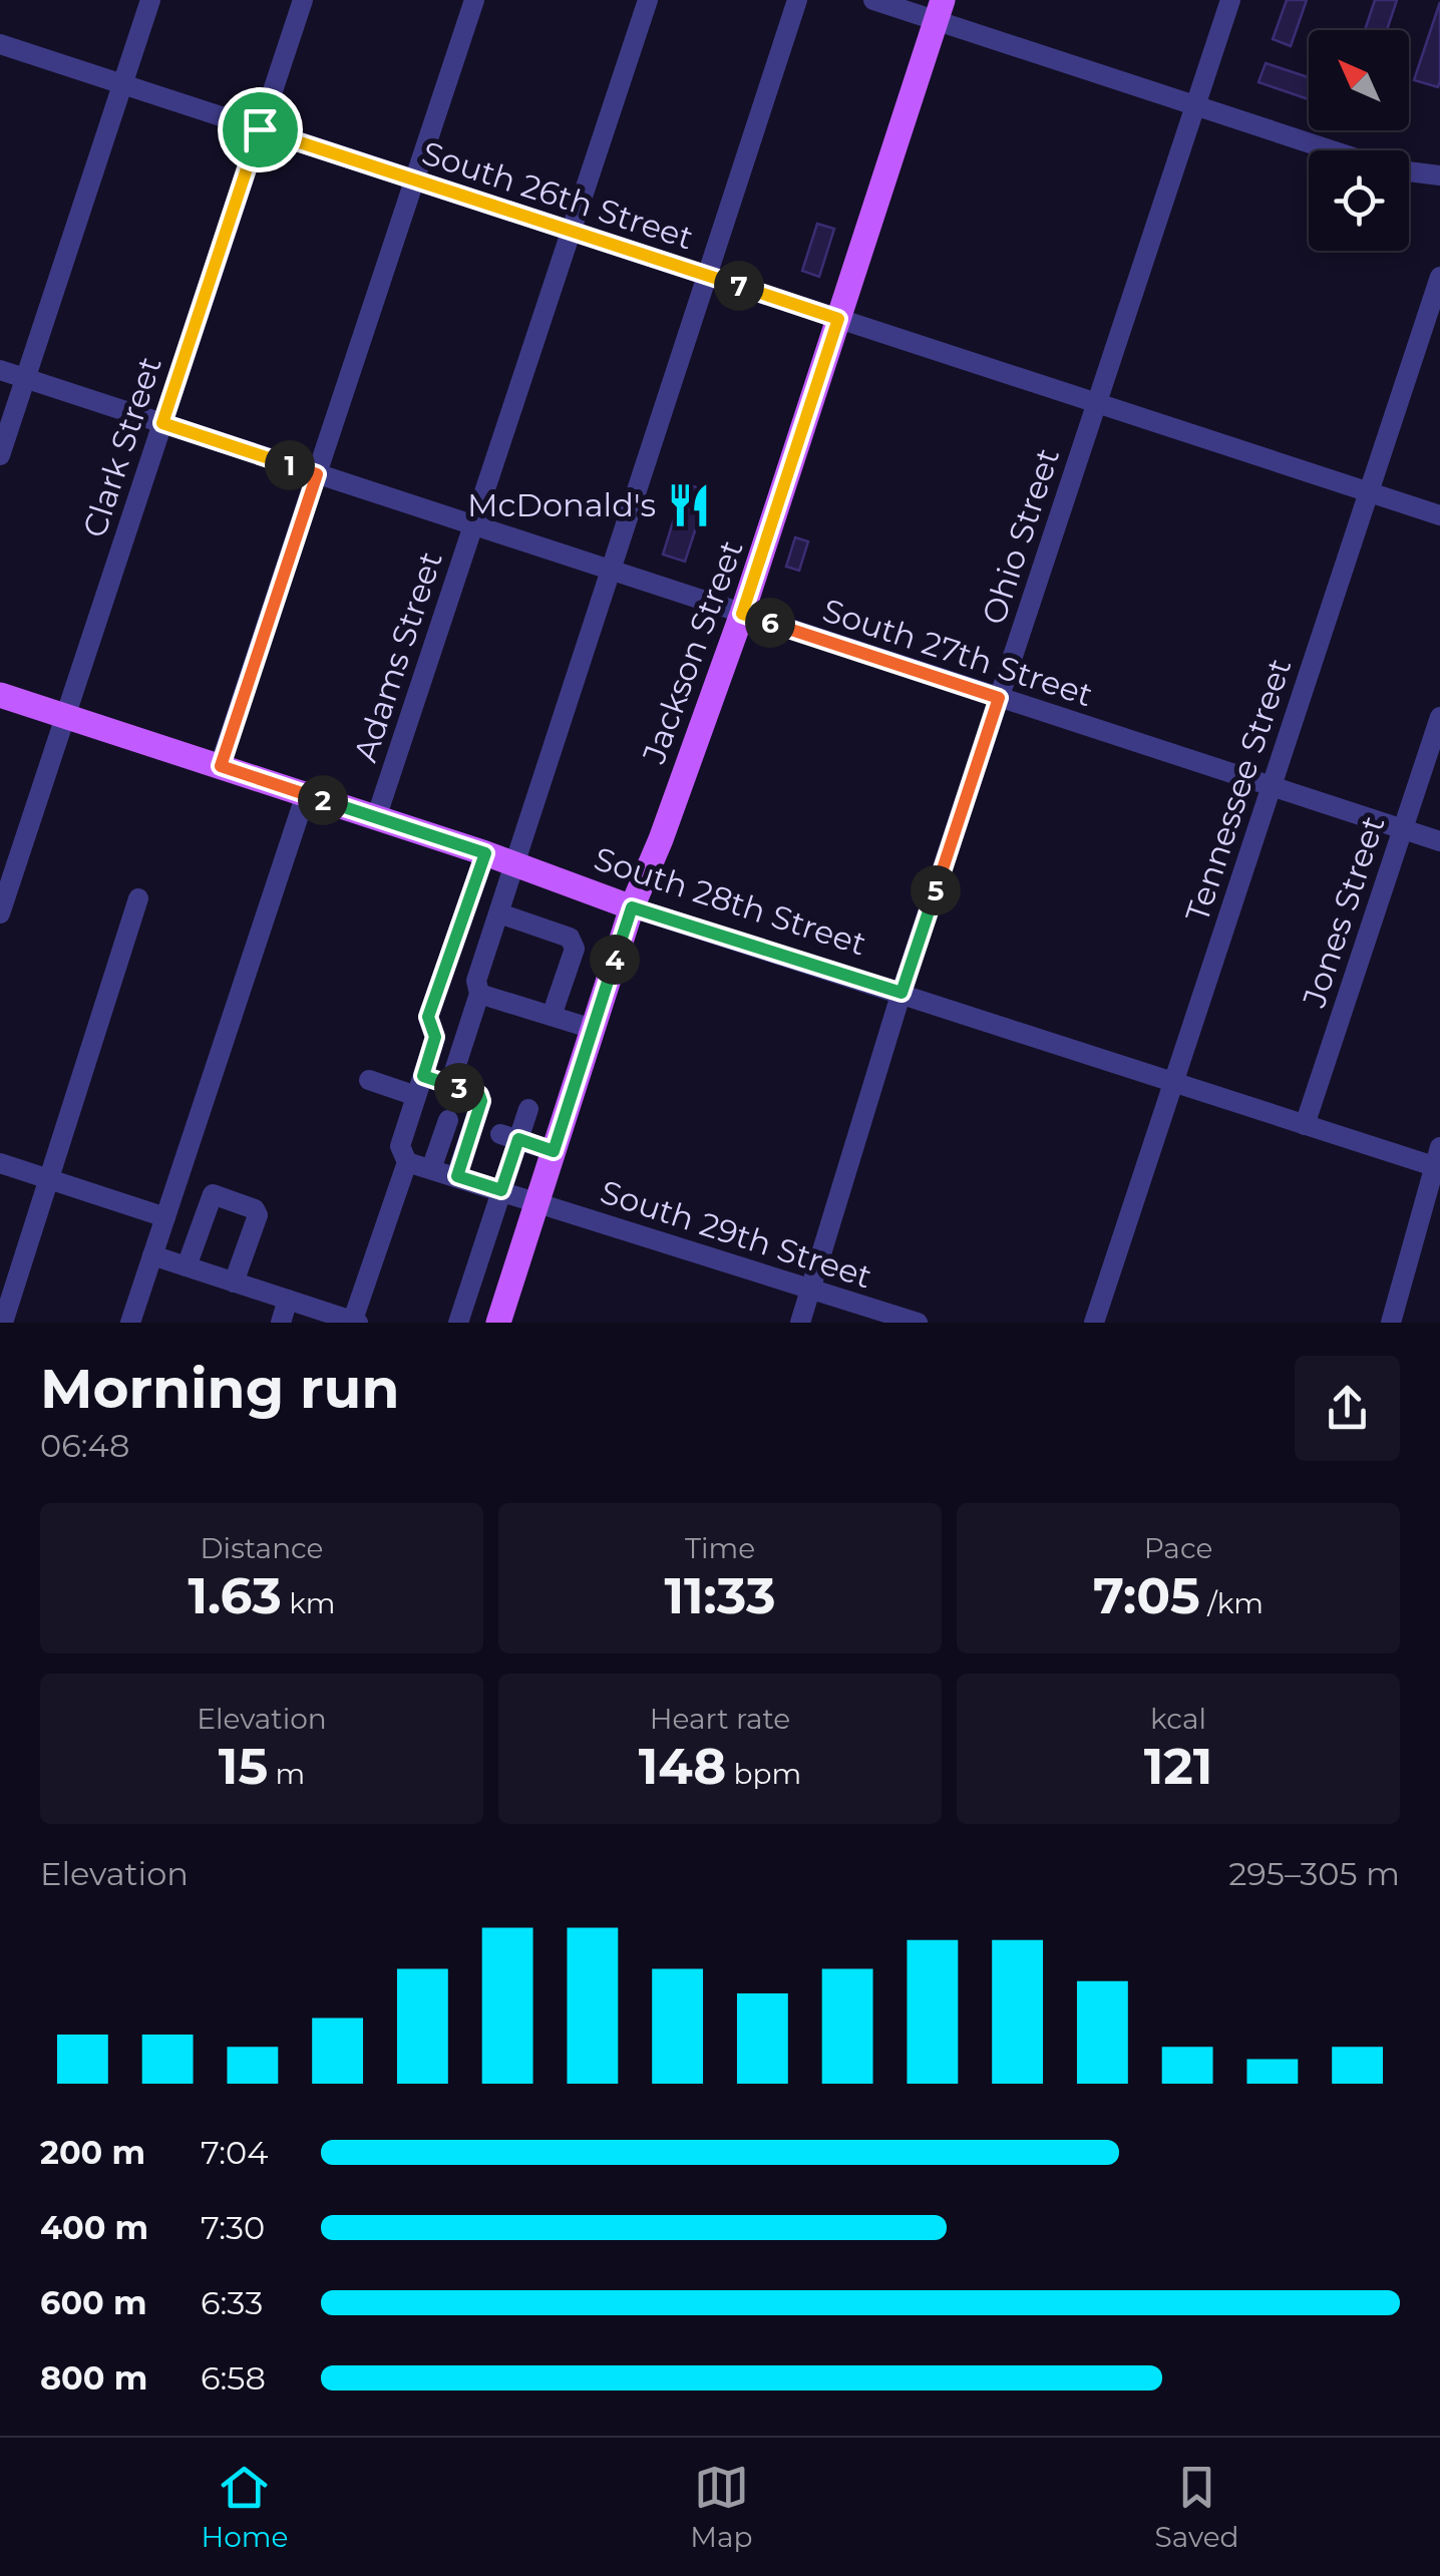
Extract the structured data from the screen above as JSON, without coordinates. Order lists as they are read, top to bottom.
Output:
{
  "streets": {
    "main road": ["Jackson Street", "South 28th Street"],
    "street": [
      "South 26th Street",
      "Clark Street",
      "Ohio Street",
      "South 27th Street",
      "Adams Street",
      "Tennessee Street",
      "Jones Street",
      "South 29th Street"
    ]
  },
  "crossings": [
    ["South 26th Street", "Clark Street"],
    ["South 26th Street", "Ohio Street"],
    ["South 26th Street", "Jackson Street"],
    ["South 26th Street", "Adams Street"],
    ["South 26th Street", "Tennessee Street"],
    ["Clark Street", "South 27th Street"],
    ["Clark Street", "South 28th Street"],
    ["Ohio Street", "South 27th Street"],
    ["Ohio Street", "South 28th Street"],
    ["Ohio Street", "South 29th Street"],
    ["Jackson Street", "South 27th Street"],
    ["Jackson Street", "South 28th Street"],
    ["Jackson Street", "South 29th Street"],
    ["South 27th Street", "Adams Street"],
    ["South 27th Street", "Tennessee Street"],
    ["South 27th Street", "Jones Street"],
    ["Adams Street", "South 28th Street"],
    ["Tennessee Street", "South 28th Street"],
    ["South 28th Street", "Jones Street"]
  ],
  "places": {
    "restaurant": ["McDonald's"]
  },
  "north": "top left",
  "page": {
    "pins": [
      "7",
      "1",
      "6",
      "2",
      "5",
      "4",
      "3"
    ],
    "heading": ["Morning run", "06:48"],
    "stats": [
      ["Distance", "1.63 km"],
      ["Time", "11:33"],
      ["Pace", "7:05 /km"],
      ["Elevation", "15 m"],
      ["Heart rate", "148 bpm"],
      ["kcal", "121"]
    ],
    "chart": ["Elevation", "295–305 m"],
    "list": [
      {
        "name": "200 m",
        "note": "7:04"
      },
      {
        "name": "400 m",
        "note": "7:30"
      },
      {
        "name": "600 m",
        "note": "6:33"
      },
      {
        "name": "800 m",
        "note": "6:58"
      }
    ],
    "tabs": ["Home", "Map", "Saved"]
  }
}
